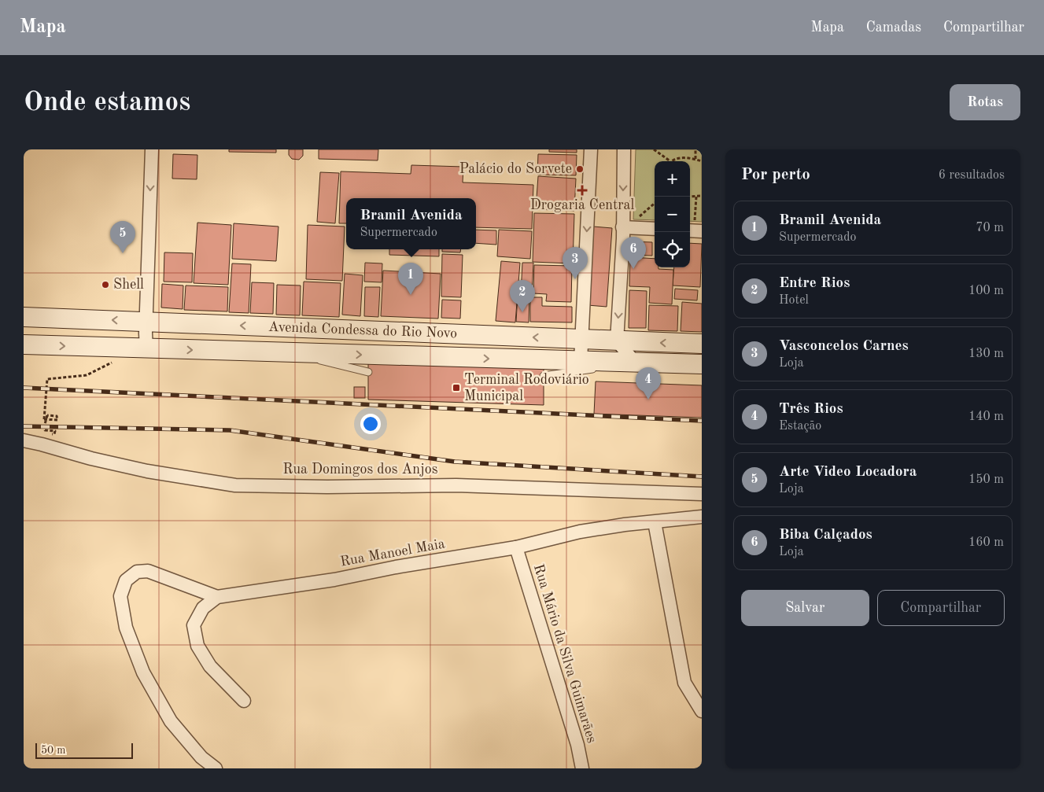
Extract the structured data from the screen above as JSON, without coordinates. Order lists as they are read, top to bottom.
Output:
{
  "streets": {
    "main road": ["Avenida Condessa do Rio Novo"],
    "street": ["Rua Domingos dos Anjos", "Rua Manoel Maia", "Rua Mário da Silva Guimarães"]
  },
  "crossings": [
    ["Rua Manoel Maia", "Rua Mário da Silva Guimarães"]
  ],
  "places": {
    "other": ["Palácio do Sorvete", "Shell"],
    "health": ["Drogaria Central"],
    "transit": ["Terminal Rodoviário Municipal"]
  },
  "scale_bar": "50 m",
  "page": {
    "header": "Mapa",
    "nav": ["Mapa", "Camadas", "Compartilhar"],
    "buttons": [
      "Rotas",
      ["Salvar", "Compartilhar"]
    ],
    "title": "Onde estamos",
    "heading": ["Por perto", "6 resultados"],
    "map_buttons": ["+", "−"],
    "popup": ["Bramil Avenida", "Supermercado"],
    "list": [
      {
        "mark": "1",
        "name": "Bramil Avenida",
        "note": "Supermercado",
        "value": "70 m"
      },
      {
        "mark": "2",
        "name": "Entre Rios",
        "note": "Hotel",
        "value": "100 m"
      },
      {
        "mark": "3",
        "name": "Vasconcelos Carnes",
        "note": "Loja",
        "value": "130 m"
      },
      {
        "mark": "4",
        "name": "Três Rios",
        "note": "Estação",
        "value": "140 m"
      },
      {
        "mark": "5",
        "name": "Arte Video Locadora",
        "note": "Loja",
        "value": "150 m"
      },
      {
        "mark": "6",
        "name": "Biba Calçados",
        "note": "Loja",
        "value": "160 m"
      }
    ],
    "pins": [
      "5",
      "6",
      "3",
      "1",
      "2",
      "4"
    ],
    "scale": "50 m"
  }
}
